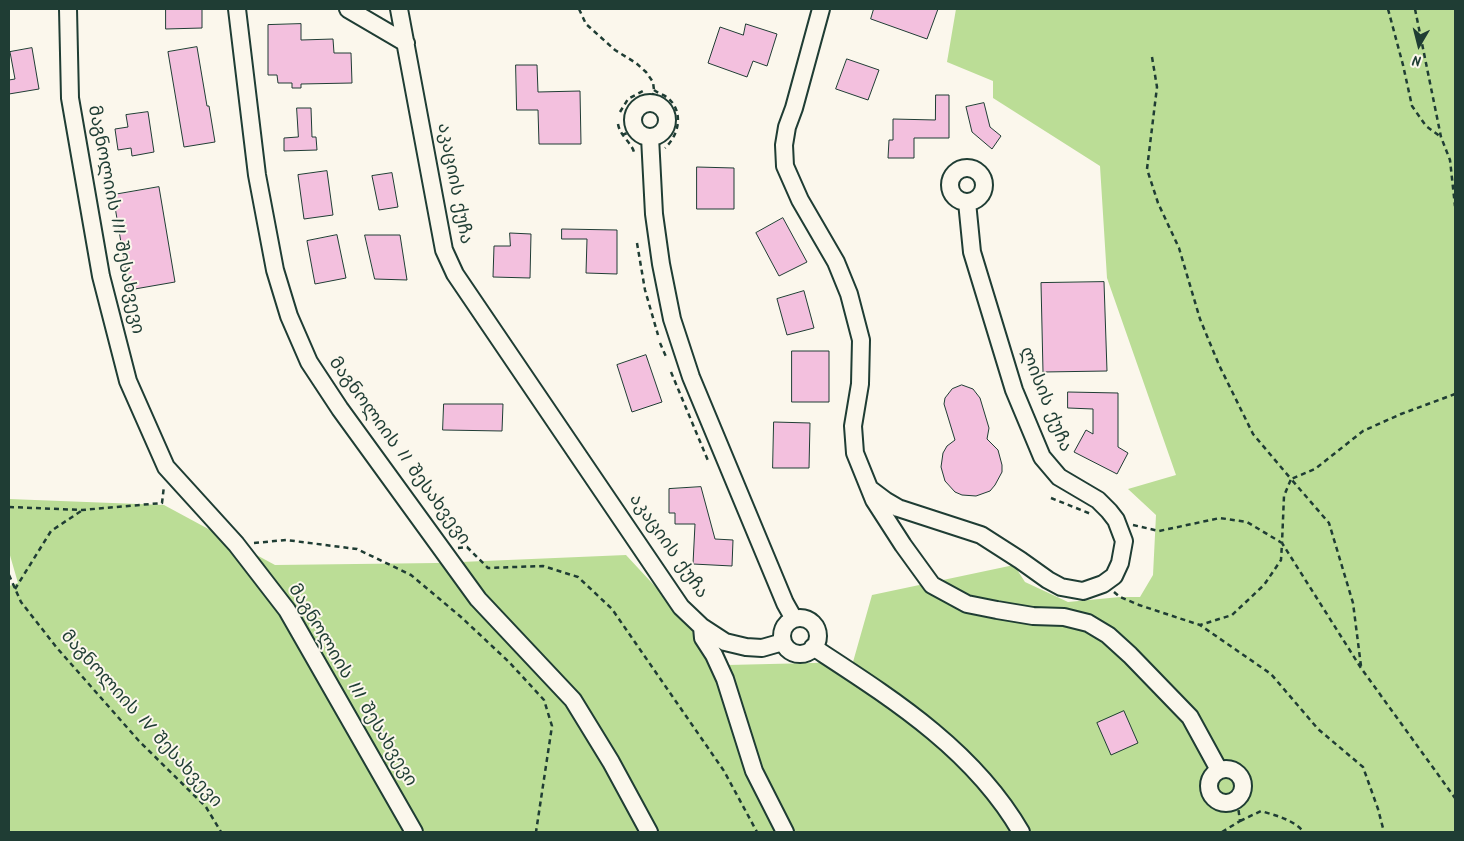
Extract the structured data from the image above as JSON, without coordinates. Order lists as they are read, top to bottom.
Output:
{
  "streets": {
    "street": [
      "აკაციის ქუჩა",
      "მაგნოლიის III შესახვევი",
      "ლისის ქუჩა",
      "მაგნოლიის II შესახვევი"
    ],
    "path": ["მაგნოლიის IV შესახვევი"]
  },
  "north": "bottom"
}
